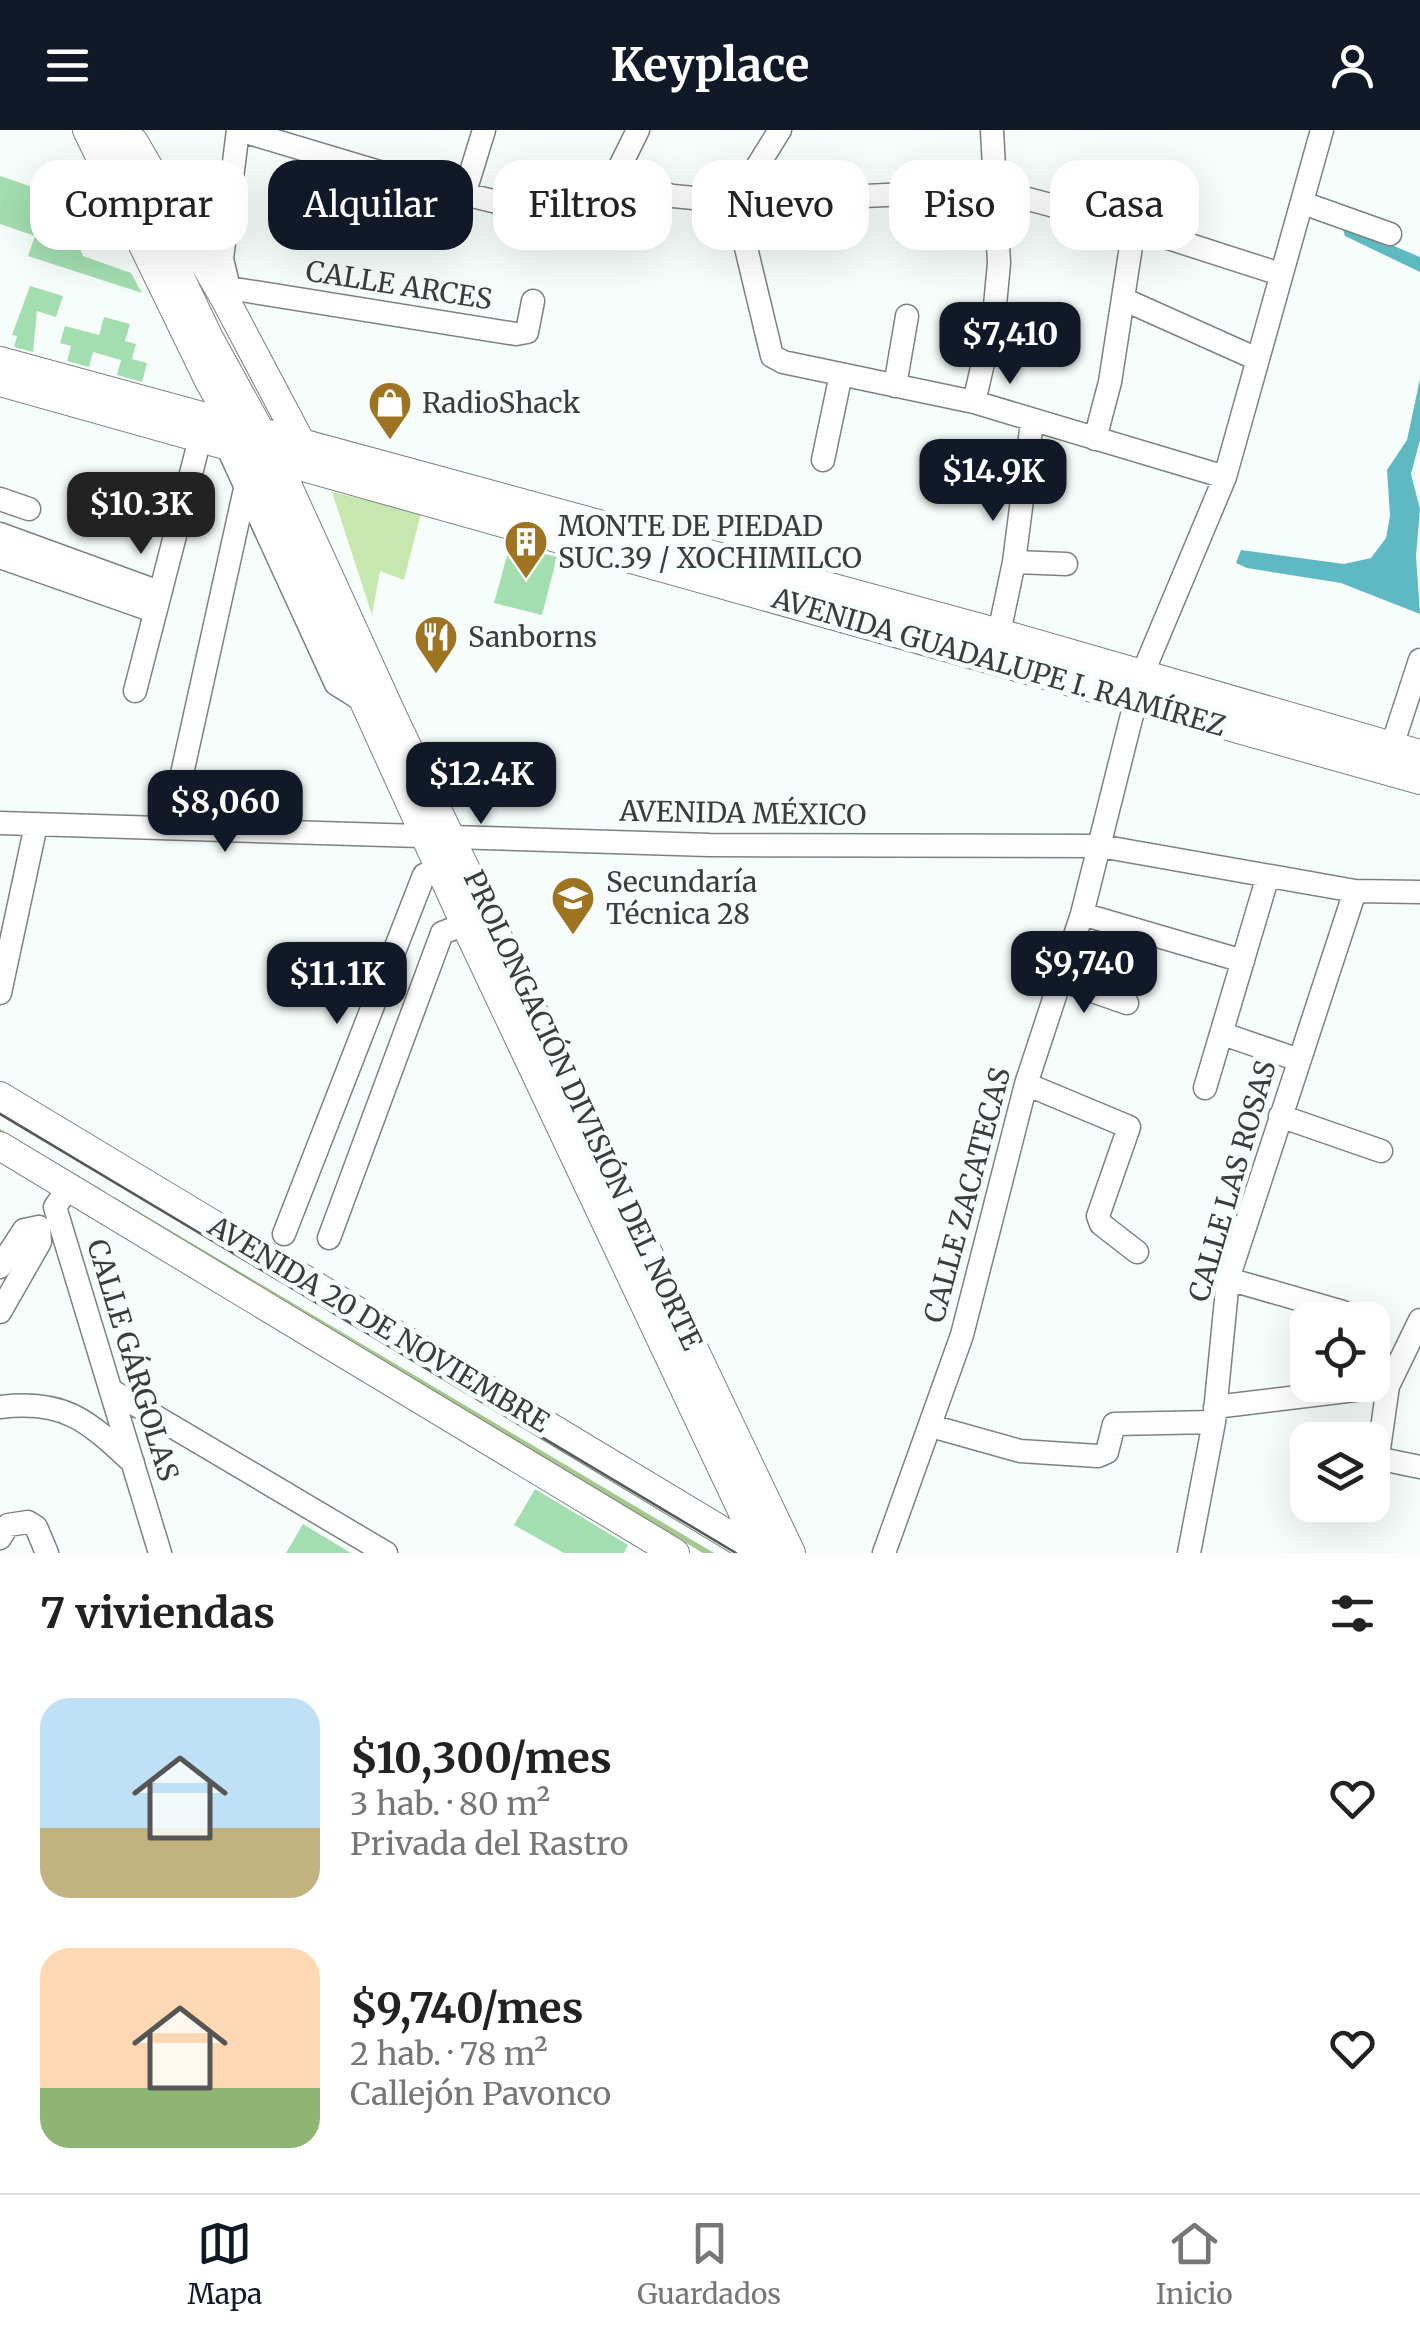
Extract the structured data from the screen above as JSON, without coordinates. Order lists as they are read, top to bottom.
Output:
{
  "streets": {
    "main road": ["AVENIDA GUADALUPE I. RAMÍREZ", "PROLONGACIÓN DIVISIÓN DEL NORTE", "AVENIDA 20 DE NOVIEMBRE"],
    "street": [
      "CALLE ARCES",
      "AVENIDA MÉXICO",
      "CALLE LAS ROSAS",
      "CALLE ZACATECAS",
      "CALLE GÁRGOLAS"
    ]
  },
  "crossings": [
    ["AVENIDA GUADALUPE I. RAMÍREZ", "PROLONGACIÓN DIVISIÓN DEL NORTE"],
    ["AVENIDA GUADALUPE I. RAMÍREZ", "CALLE ZACATECAS"],
    ["AVENIDA MÉXICO", "PROLONGACIÓN DIVISIÓN DEL NORTE"],
    ["AVENIDA MÉXICO", "CALLE LAS ROSAS"],
    ["AVENIDA MÉXICO", "CALLE ZACATECAS"],
    ["PROLONGACIÓN DIVISIÓN DEL NORTE", "AVENIDA 20 DE NOVIEMBRE"],
    ["AVENIDA 20 DE NOVIEMBRE", "CALLE GÁRGOLAS"]
  ],
  "places": {
    "shop": ["RadioShack"],
    "building": ["MONTE DE PIEDAD SUC.39 / XOCHIMILCO"],
    "restaurant": ["Sanborns"],
    "school or university": ["Secundaría Técnica 28"]
  },
  "page": {
    "header": "Keyplace",
    "chip": [
      "Comprar",
      "Alquilar",
      "Filtros",
      "Nuevo",
      "Piso",
      "Casa"
    ],
    "price": [
      "$7,410",
      "$14.9K",
      "$10.3K",
      "$12.4K",
      "$8,060",
      "$9,740",
      "$11.1K"
    ],
    "heading": "7 viviendas",
    "list": [
      {
        "name": "$10,300/mes",
        "note": "3 hab. · 80 m² · Privada del Rastro"
      },
      {
        "name": "$9,740/mes",
        "note": "2 hab. · 78 m² · Callejón Pavonco"
      }
    ],
    "tabs": ["Mapa", "Guardados", "Inicio"]
  }
}
